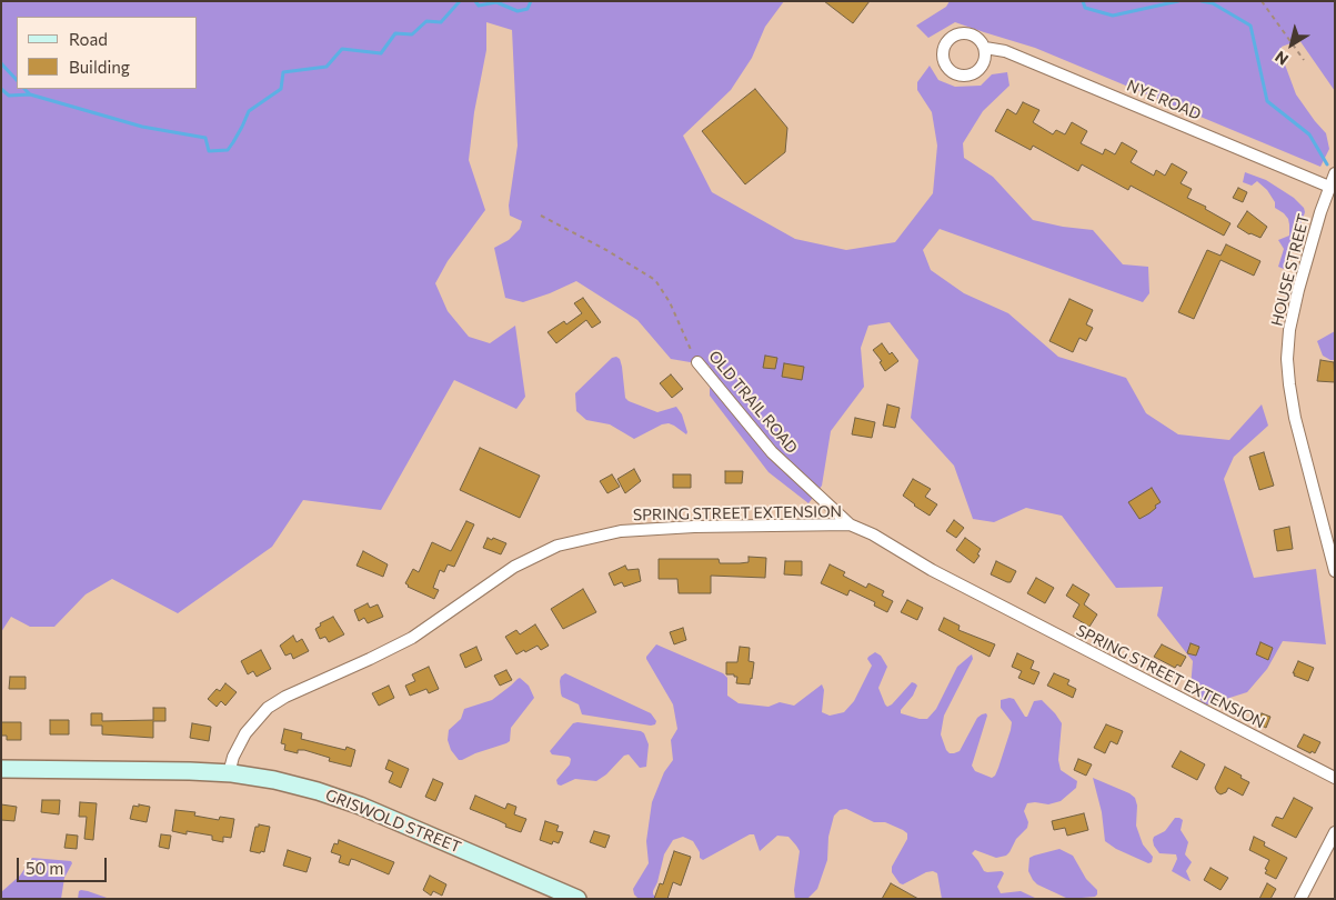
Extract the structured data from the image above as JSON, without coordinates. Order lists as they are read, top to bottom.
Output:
{
  "streets": {
    "main road": ["GRISWOLD STREET"],
    "street": [
      "NYE ROAD",
      "HOUSE STREET",
      "OLD TRAIL ROAD",
      "SPRING STREET EXTENSION"
    ]
  },
  "crossings": [
    ["NYE ROAD", "HOUSE STREET"],
    ["OLD TRAIL ROAD", "SPRING STREET EXTENSION"],
    ["SPRING STREET EXTENSION", "GRISWOLD STREET"]
  ],
  "legend": ["Road", "Building"],
  "scale_bar": "50 m",
  "north": "bottom left"
}
